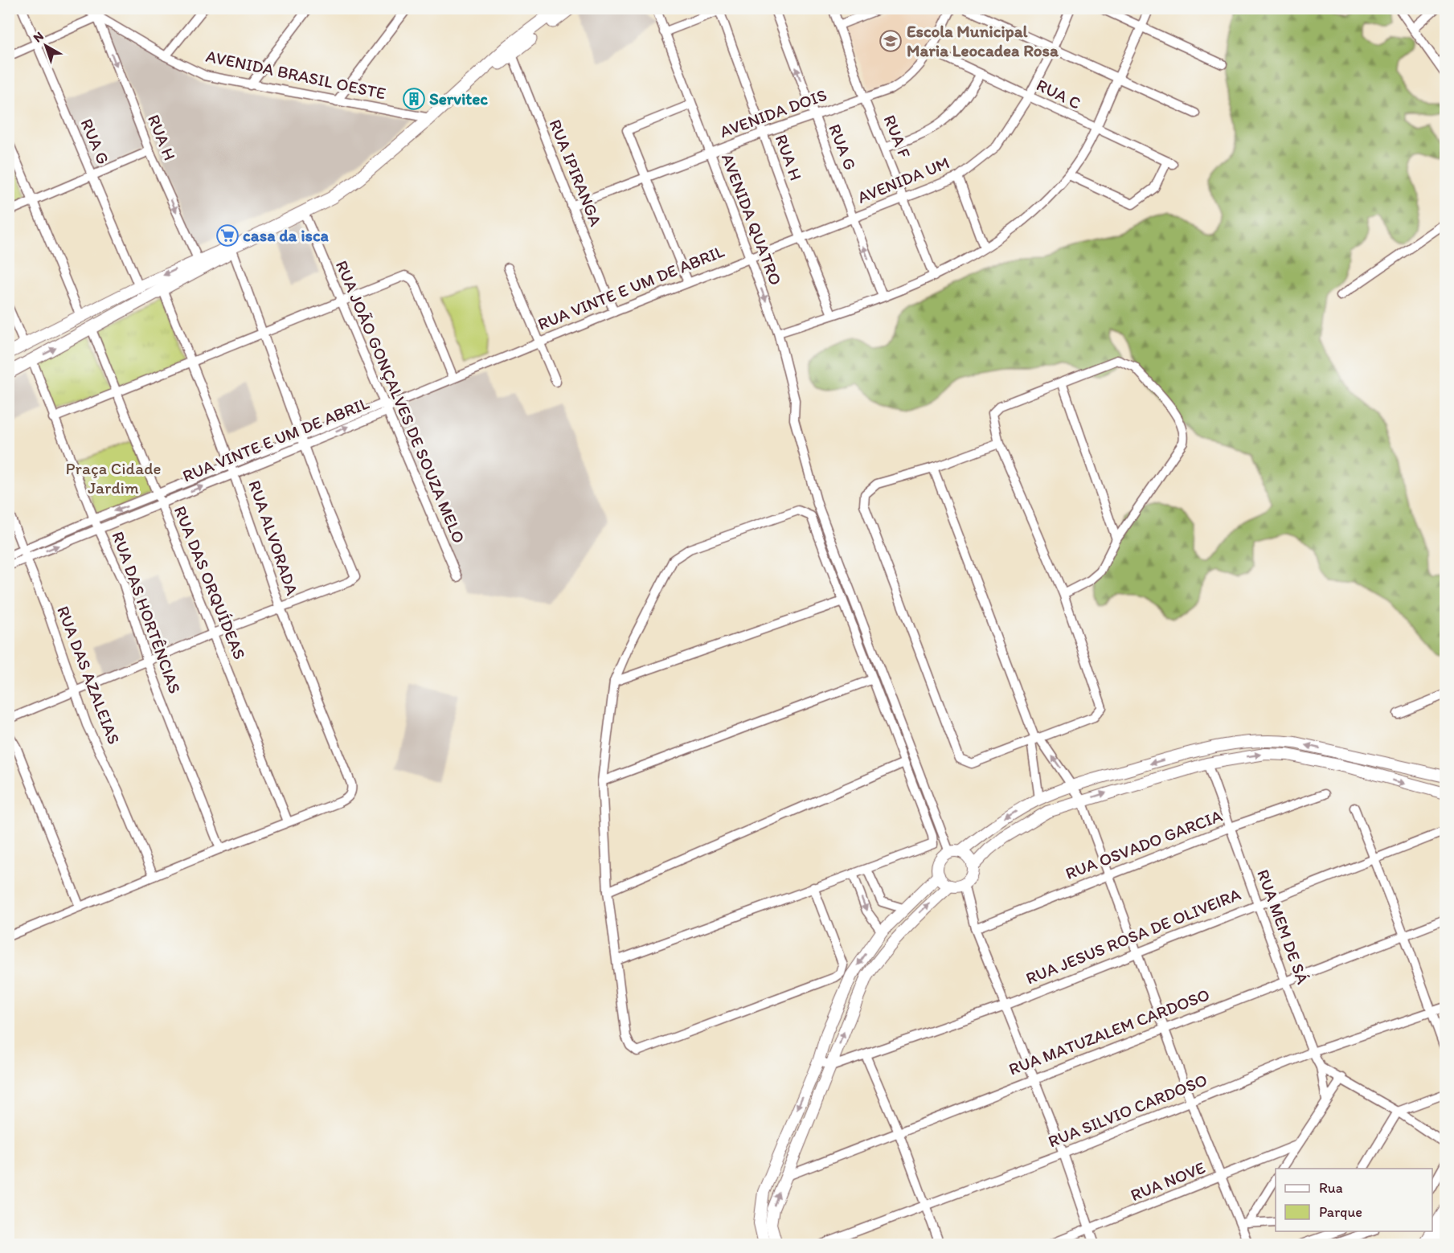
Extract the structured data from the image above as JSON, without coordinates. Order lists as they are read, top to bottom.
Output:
{
  "streets": {
    "street": [
      "AVENIDA BRASIL OESTE",
      "RUA C",
      "AVENIDA DOIS",
      "RUA F",
      "RUA H",
      "RUA G",
      "RUA IPIRANGA",
      "AVENIDA UM",
      "AVENIDA QUATRO",
      "RUA VINTE E UM DE ABRIL",
      "RUA JOÃO GONÇALVES DE SOUZA MELO",
      "RUA ALVORADA",
      "RUA DAS ORQUÍDEAS",
      "RUA DAS HORTÊNCIAS",
      "RUA DAS AZALEIAS",
      "RUA OSVADO GARCIA",
      "RUA MEM DE SÁ",
      "RUA JESUS ROSA DE OLIVEIRA",
      "RUA MATUZALEM CARDOSO",
      "RUA SILVIO CARDOSO",
      "RUA NOVE"
    ]
  },
  "crossings": [
    ["AVENIDA BRASIL OESTE", "RUA H"],
    ["RUA C", "AVENIDA DOIS"],
    ["RUA C", "AVENIDA UM"],
    ["AVENIDA DOIS", "RUA F"],
    ["AVENIDA DOIS", "RUA H"],
    ["AVENIDA DOIS", "RUA G"],
    ["AVENIDA DOIS", "RUA IPIRANGA"],
    ["AVENIDA DOIS", "AVENIDA QUATRO"],
    ["RUA F", "AVENIDA UM"],
    ["RUA H", "AVENIDA UM"],
    ["RUA G", "AVENIDA UM"],
    ["RUA IPIRANGA", "RUA VINTE E UM DE ABRIL"],
    ["AVENIDA UM", "AVENIDA QUATRO"],
    ["AVENIDA UM", "RUA VINTE E UM DE ABRIL"],
    ["AVENIDA QUATRO", "RUA VINTE E UM DE ABRIL"],
    ["RUA VINTE E UM DE ABRIL", "RUA JOÃO GONÇALVES DE SOUZA MELO"],
    ["RUA VINTE E UM DE ABRIL", "RUA ALVORADA"],
    ["RUA VINTE E UM DE ABRIL", "RUA DAS ORQUÍDEAS"],
    ["RUA VINTE E UM DE ABRIL", "RUA DAS HORTÊNCIAS"],
    ["RUA VINTE E UM DE ABRIL", "RUA DAS AZALEIAS"],
    ["RUA ALVORADA", "RUA DAS ORQUÍDEAS"],
    ["RUA OSVADO GARCIA", "RUA MEM DE SÁ"],
    ["RUA MEM DE SÁ", "RUA JESUS ROSA DE OLIVEIRA"],
    ["RUA MEM DE SÁ", "RUA MATUZALEM CARDOSO"],
    ["RUA MEM DE SÁ", "RUA SILVIO CARDOSO"]
  ],
  "one_way": ["RUA H"],
  "parks": ["Praça Cidade Jardim"],
  "places": {
    "school or university": ["Escola Municipal Maria Leocadea Rosa"],
    "building": ["Servitec"],
    "supermarket": ["casa da isca"]
  },
  "legend": ["Rua", "Parque"],
  "north": "top left"
}
